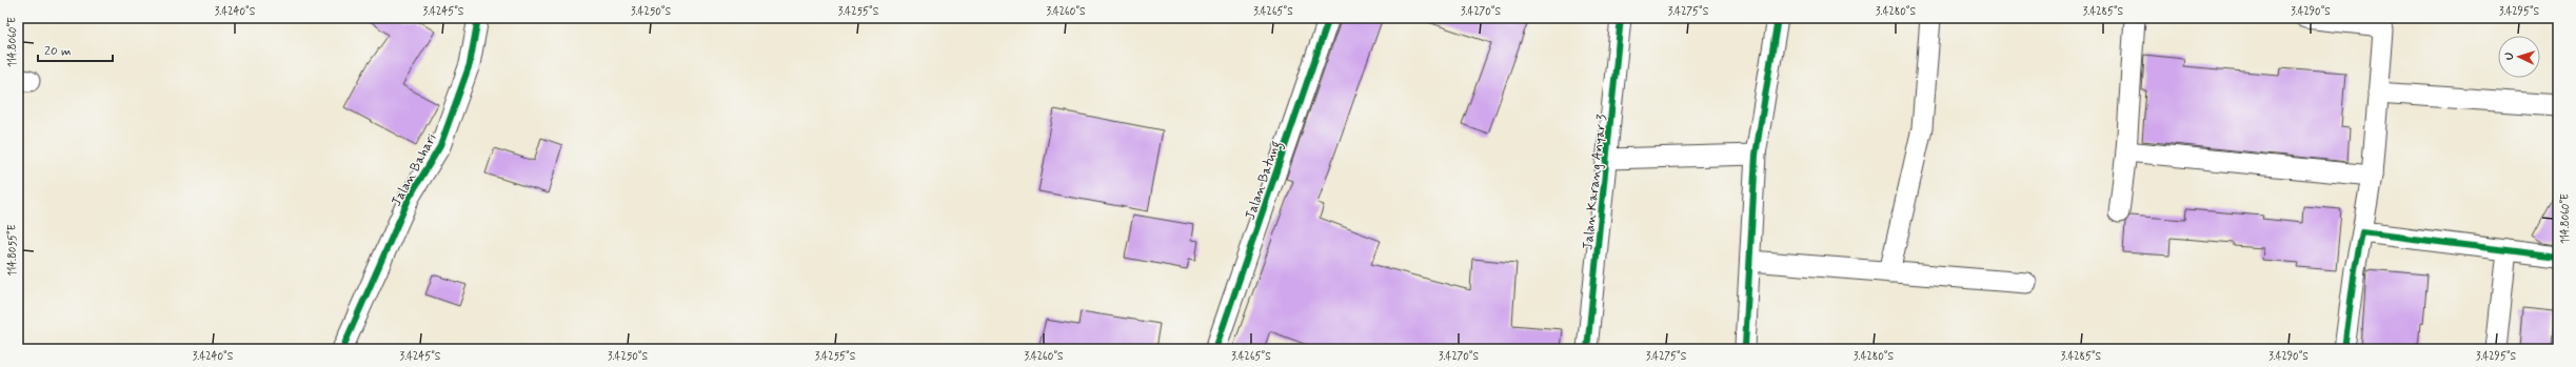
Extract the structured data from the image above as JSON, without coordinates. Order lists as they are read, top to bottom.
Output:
{
  "streets": {
    "street": ["Jalan Bahari", "Jalan Batung", "Jalan Karang Anyar 3"]
  },
  "scale_bar": "20 m",
  "north": "left",
  "coordinates": [
    "3.4240°S",
    "3.4245°S",
    "3.4250°S",
    "3.4255°S",
    "3.4260°S",
    "3.4265°S",
    "3.4270°S",
    "3.4275°S",
    "3.4280°S",
    "3.4285°S",
    "3.4290°S",
    "3.4295°S",
    "114.8060°E",
    "114.8055°E"
  ]
}
